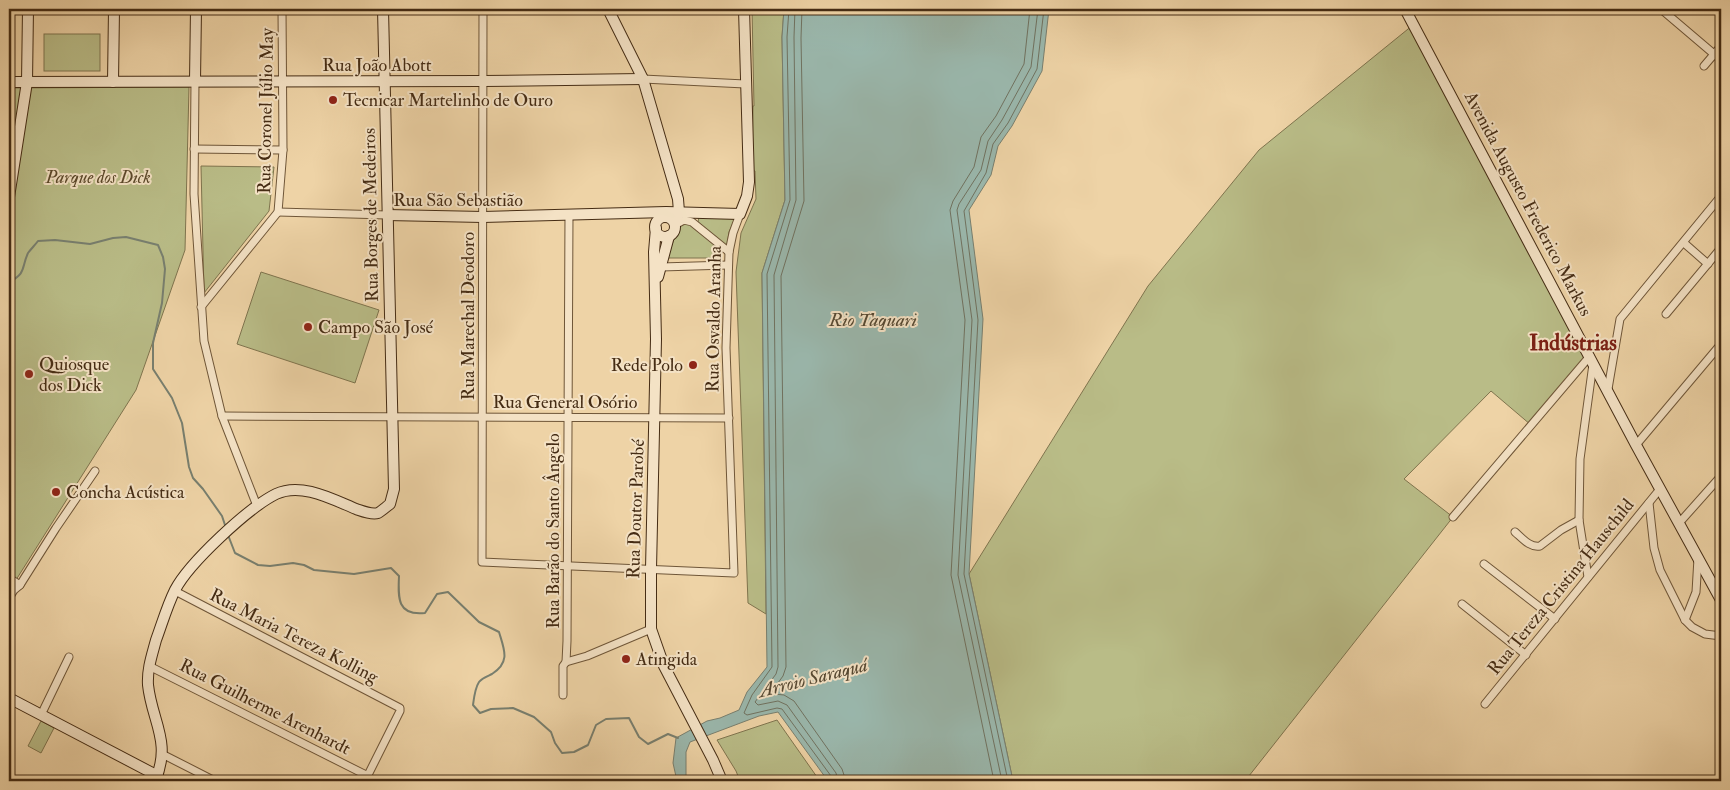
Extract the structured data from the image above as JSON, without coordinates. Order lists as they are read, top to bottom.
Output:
{
  "streets": {
    "main road": [
      "Rua João Abott",
      "Rua São Sebastião",
      "Avenida Augusto Frederico Markus",
      "Rua Borges de Medeiros",
      "Rua Osvaldo Aranha",
      "Rua Doutor Parobé"
    ],
    "street": [
      "Rua Coronel Júlio May",
      "Rua Marechal Deodoro",
      "Rua General Osório",
      "Rua Barão do Santo Ângelo",
      "Rua Tereza Cristina Hauschild",
      "Rua Maria Tereza Kolling",
      "Rua Guilherme Arenhardt"
    ]
  },
  "crossings": [
    ["Rua João Abott", "Rua Coronel Júlio May"],
    ["Rua João Abott", "Rua Borges de Medeiros"],
    ["Rua João Abott", "Rua Marechal Deodoro"],
    ["Rua João Abott", "Rua Osvaldo Aranha"],
    ["Rua Coronel Júlio May", "Rua São Sebastião"],
    ["Rua São Sebastião", "Rua Borges de Medeiros"],
    ["Rua São Sebastião", "Rua Marechal Deodoro"],
    ["Rua São Sebastião", "Rua Osvaldo Aranha"],
    ["Rua São Sebastião", "Rua Doutor Parobé"],
    ["Rua São Sebastião", "Rua Barão do Santo Ângelo"],
    ["Avenida Augusto Frederico Markus", "Rua Tereza Cristina Hauschild"],
    ["Rua Borges de Medeiros", "Rua General Osório"],
    ["Rua Borges de Medeiros", "Rua Maria Tereza Kolling"],
    ["Rua Borges de Medeiros", "Rua Guilherme Arenhardt"],
    ["Rua Marechal Deodoro", "Rua General Osório"],
    ["Rua Marechal Deodoro", "Rua Barão do Santo Ângelo"],
    ["Rua Osvaldo Aranha", "Rua General Osório"],
    ["Rua Osvaldo Aranha", "Rua Doutor Parobé"],
    ["Rua General Osório", "Rua Doutor Parobé"],
    ["Rua General Osório", "Rua Barão do Santo Ângelo"],
    ["Rua Maria Tereza Kolling", "Rua Guilherme Arenhardt"]
  ],
  "districts": ["Indústrias"],
  "water": ["Rio Taquari", "Arroio Saraquá"],
  "parks": ["Parque dos Dick"],
  "places": [
    "Tecnicar Martelinho de Ouro",
    "Campo São José",
    "Rede Polo",
    "Quiosque dos Dick",
    "Concha Acústica",
    "Atingida"
  ]
}
